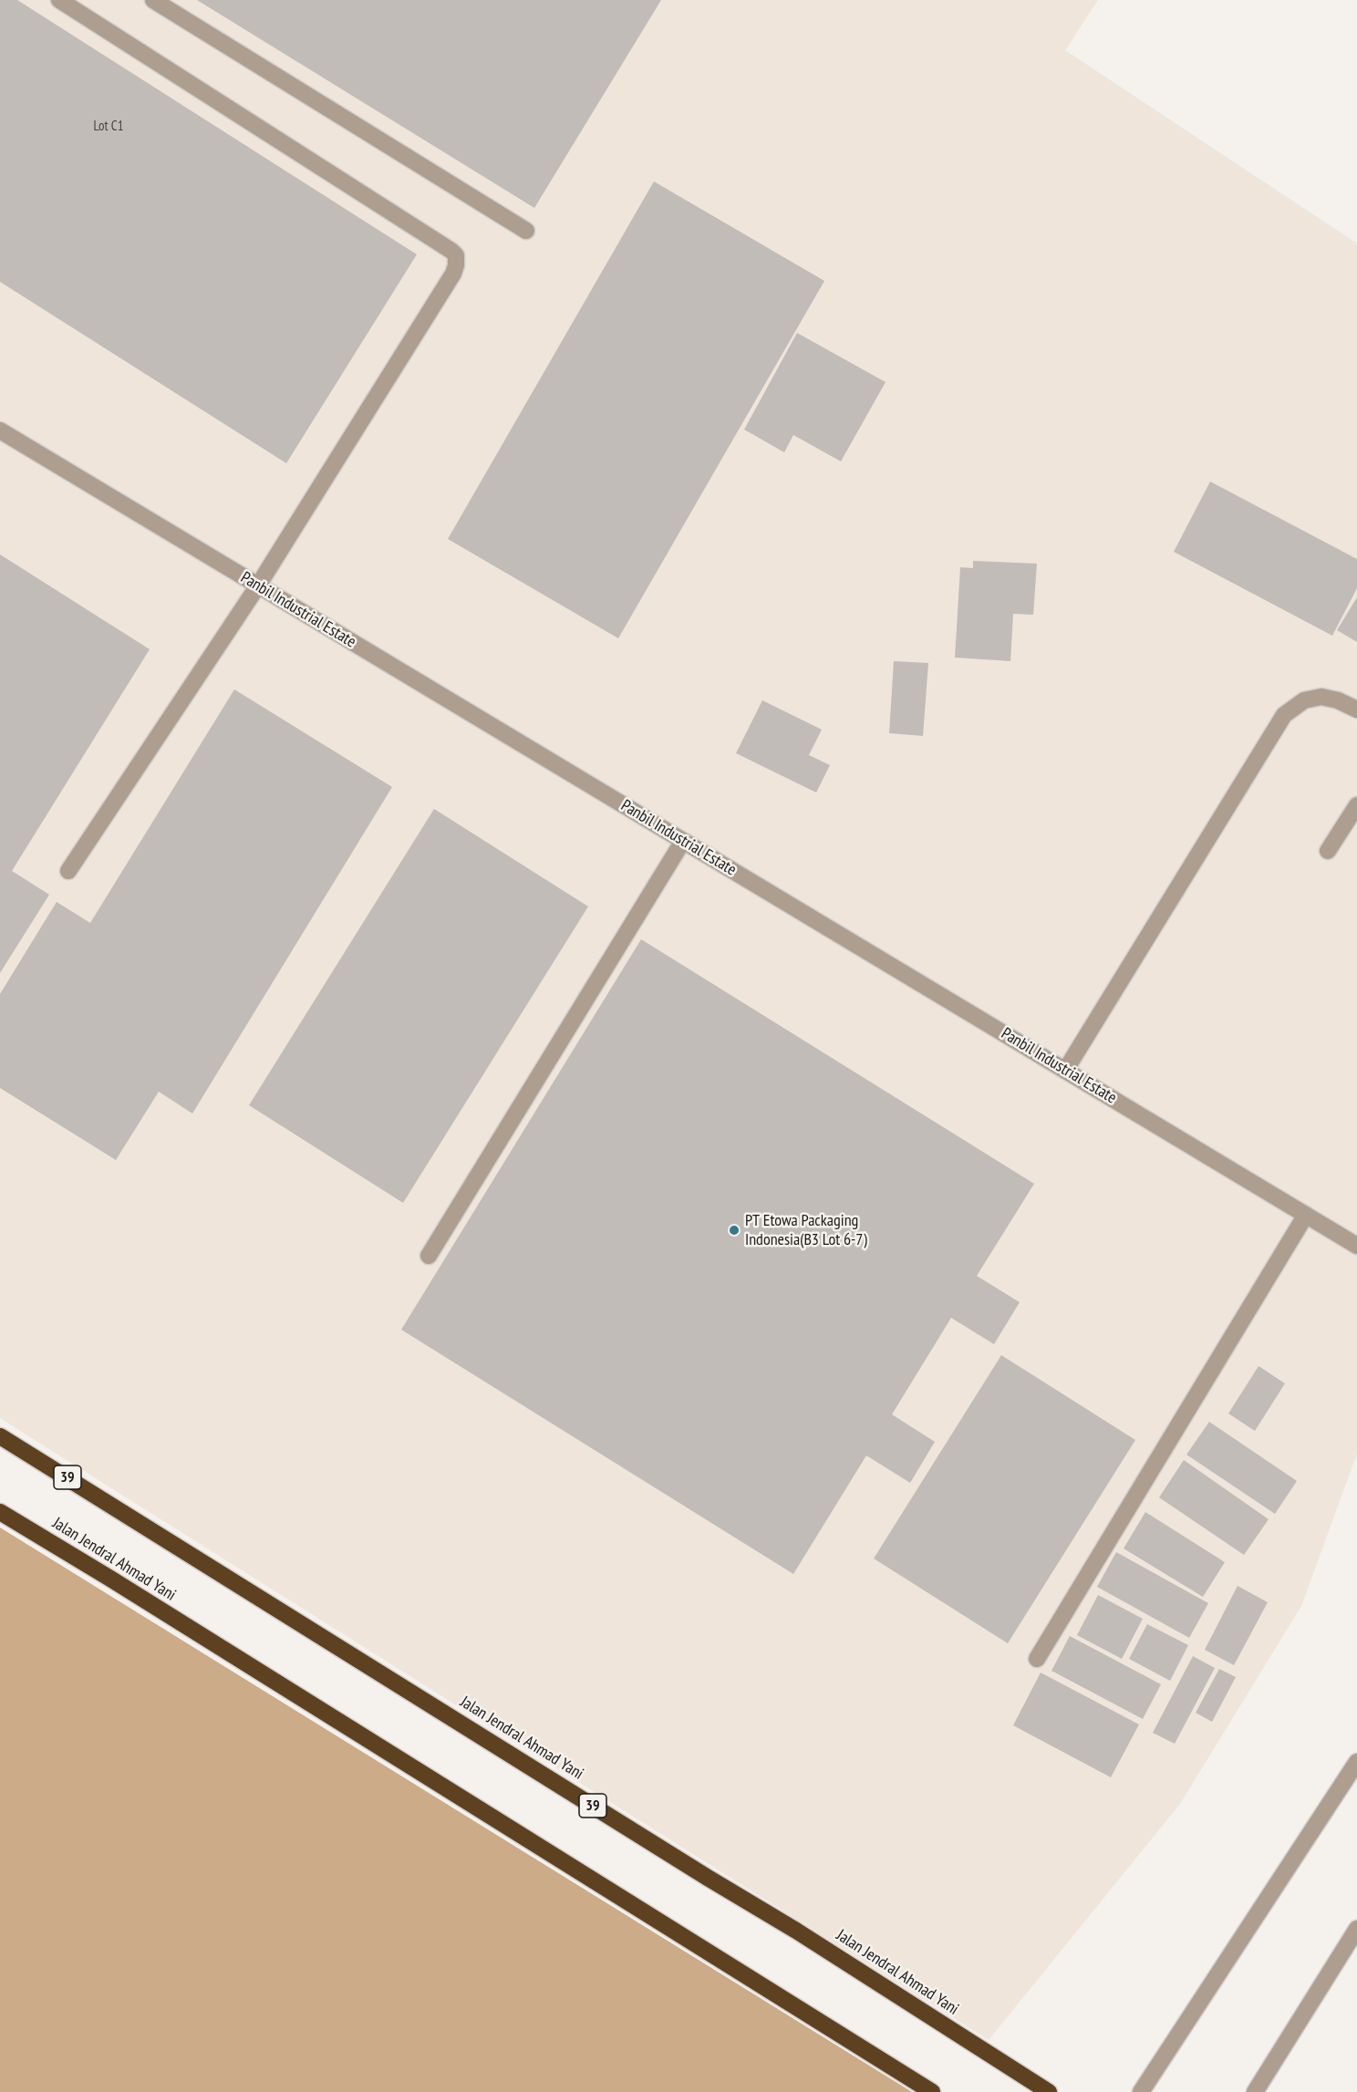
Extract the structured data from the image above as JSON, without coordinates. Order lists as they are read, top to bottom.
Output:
{
  "streets": {
    "highway": ["39", "Jalan Jendral Ahmad Yani"],
    "street": ["Panbil Industrial Estate"]
  },
  "places": ["PT Etowa Packaging Indonesia(B3 Lot 6-7)"],
  "house_numbers": ["Lot C1"]
}
